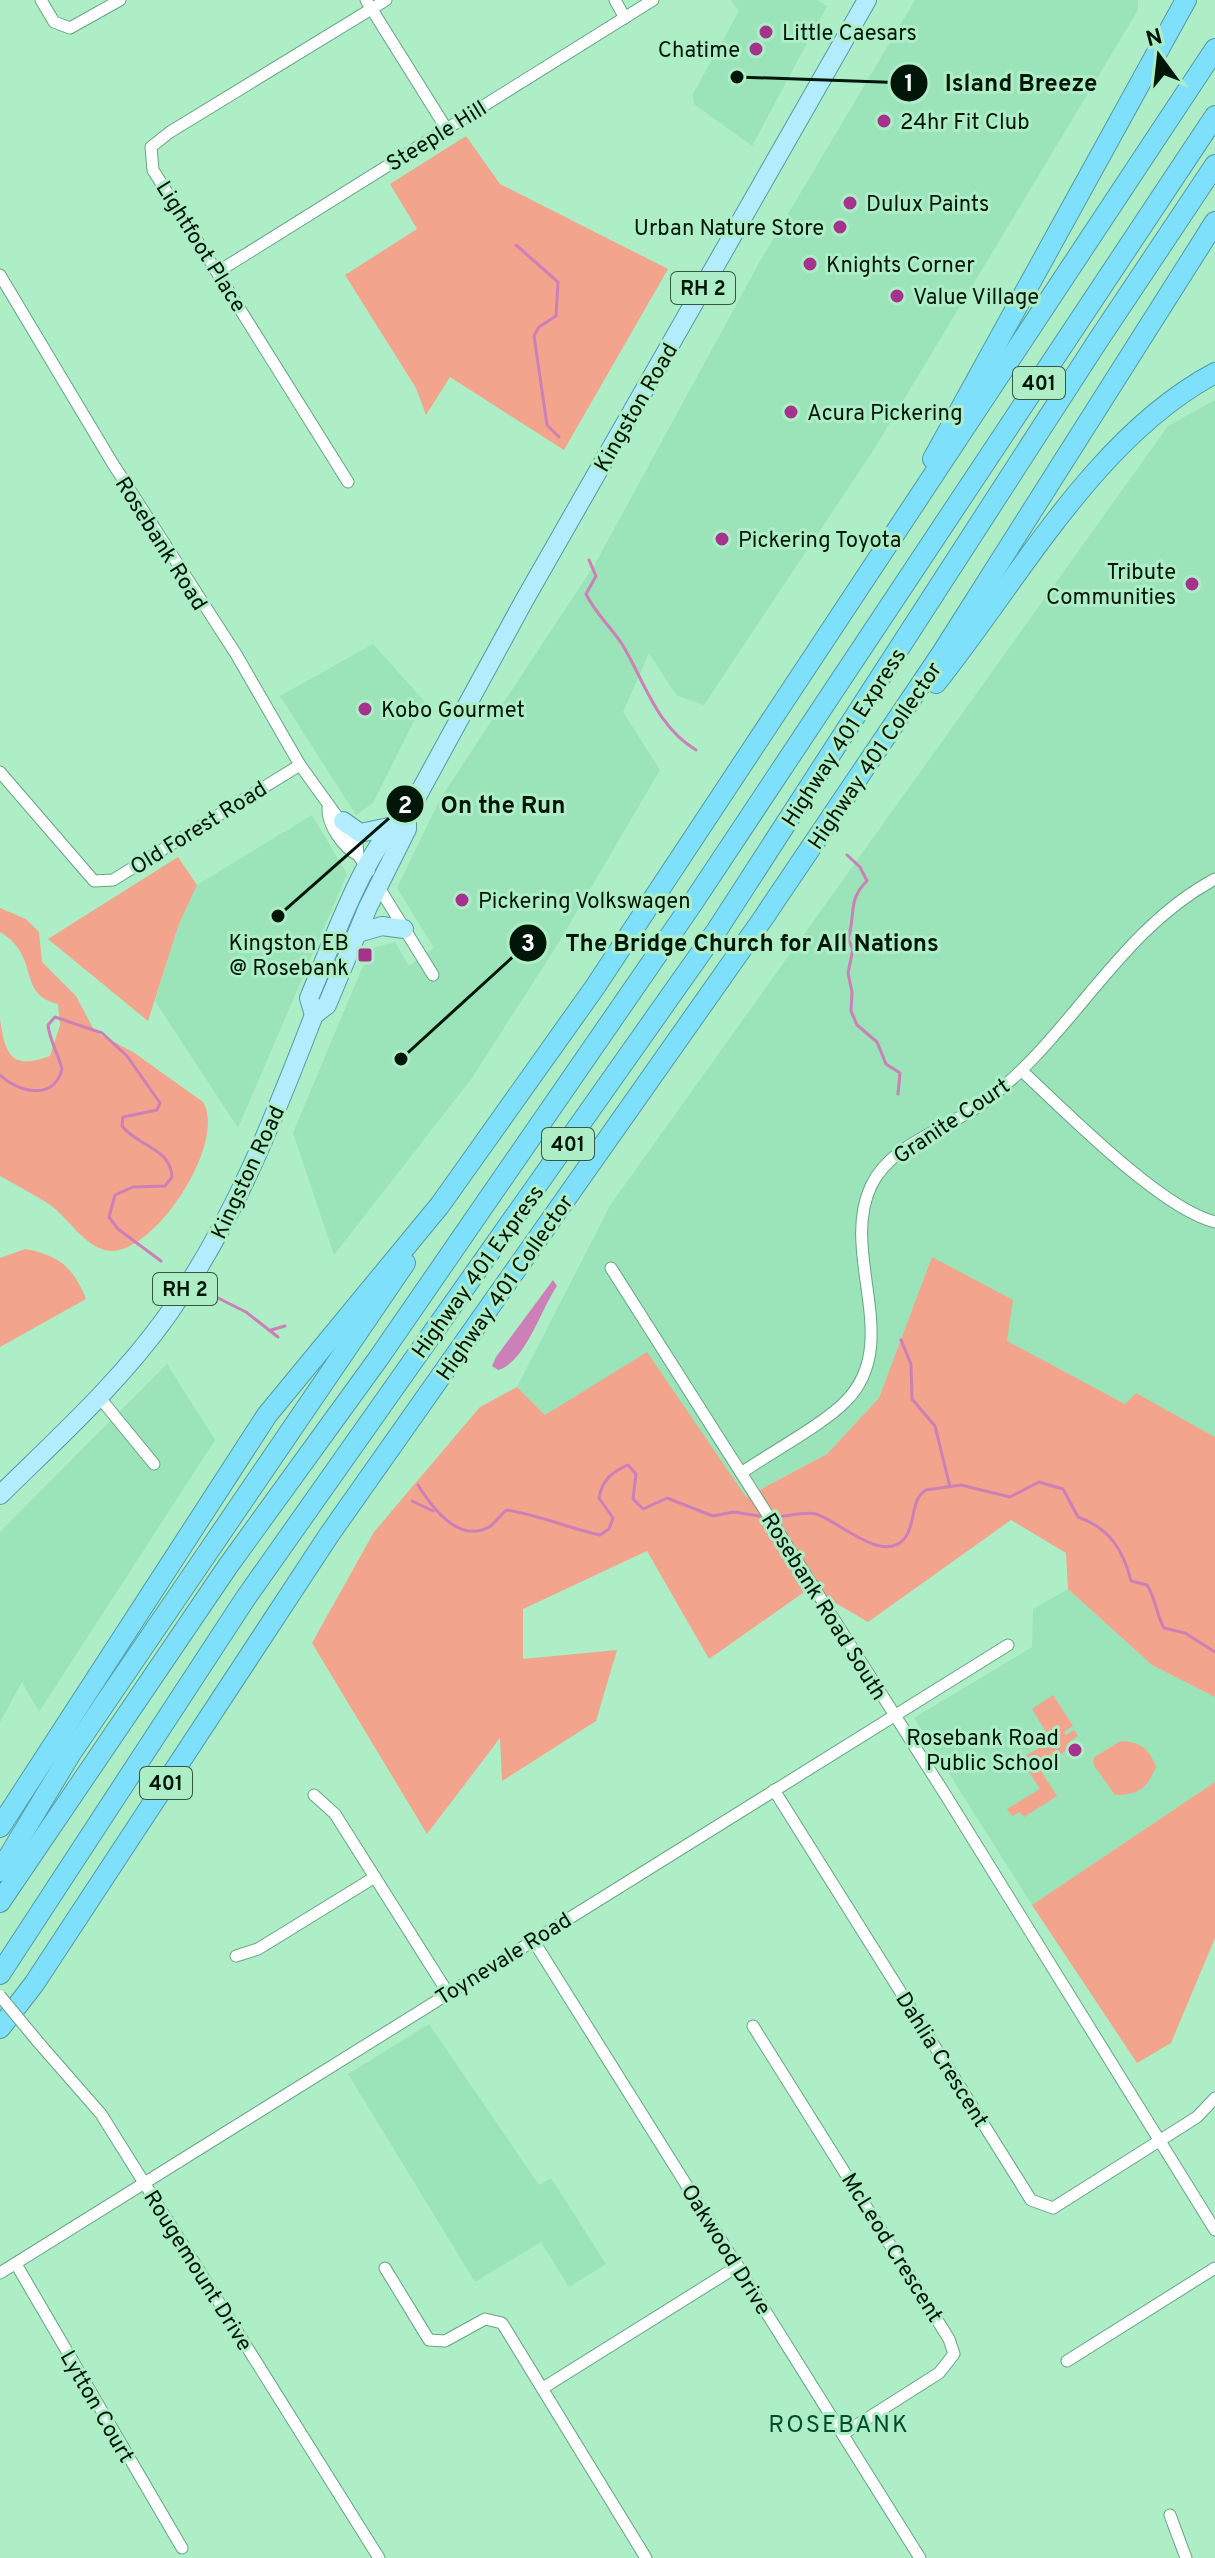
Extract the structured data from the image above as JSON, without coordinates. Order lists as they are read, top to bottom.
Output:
{
  "streets": {
    "highway": ["401", "Highway 401 Express", "Highway 401 Collector"],
    "main road": ["RH 2", "Kingston Road"],
    "street": [
      "Steeple Hill",
      "Lightfoot Place",
      "Rosebank Road",
      "Old Forest Road",
      "Granite Court",
      "Rosebank Road South",
      "Toynevale Road",
      "Dahlia Crescent",
      "McLeod Crescent",
      "Oakwood Drive",
      "Rougemount Drive",
      "Lytton Court"
    ]
  },
  "crossings": [
    ["Steeple Hill", "Lightfoot Place"],
    ["Kingston Road", "Rosebank Road"],
    ["Rosebank Road", "Old Forest Road"],
    ["Granite Court", "Rosebank Road South"],
    ["Rosebank Road South", "Toynevale Road"],
    ["Rosebank Road South", "Dahlia Crescent"],
    ["Toynevale Road", "Dahlia Crescent"],
    ["Toynevale Road", "Oakwood Drive"],
    ["Toynevale Road", "Rougemount Drive"],
    ["Toynevale Road", "Lytton Court"],
    ["McLeod Crescent", "Oakwood Drive"]
  ],
  "districts": ["ROSEBANK"],
  "places": {
    "other": [
      "Little Caesars",
      "Chatime",
      "Island Breeze",
      "24hr Fit Club",
      "Dulux Paints",
      "Urban Nature Store",
      "Knights Corner",
      "Value Village",
      "Acura Pickering",
      "Pickering Toyota",
      "Tribute Communities",
      "Kobo Gourmet",
      "Pickering Volkswagen",
      "On the Run",
      "The Bridge Church for All Nations",
      "Rosebank Road Public School"
    ],
    "transit": ["Kingston EB @ Rosebank"]
  },
  "north": "top"
}
